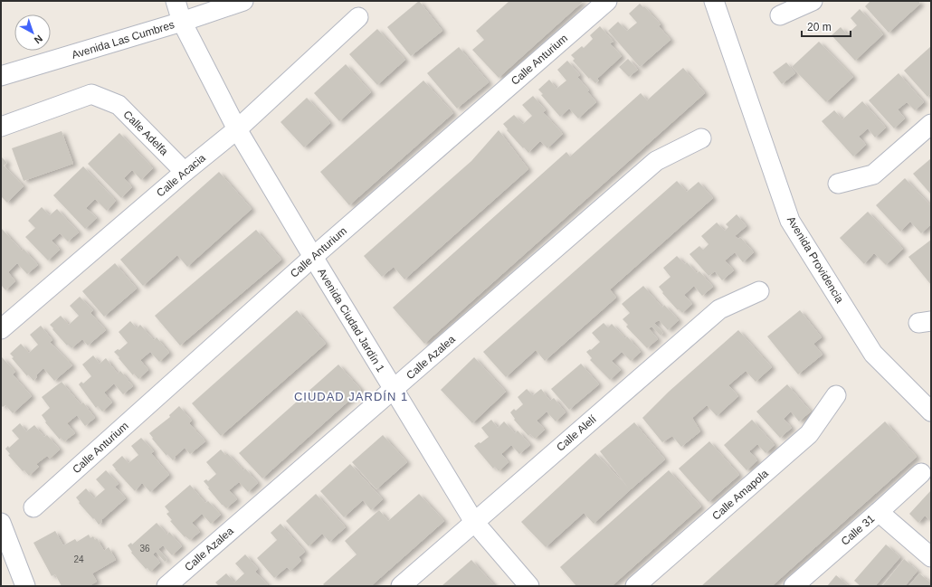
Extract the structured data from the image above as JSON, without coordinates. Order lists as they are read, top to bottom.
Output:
{
  "streets": {
    "street": [
      "Avenida Las Cumbres",
      "Calle Anturium",
      "Calle Adelfa",
      "Calle Acacia",
      "Avenida Providencia",
      "Avenida Ciudad Jardín 1",
      "Calle Azalea",
      "Calle Alelí",
      "Calle Amapola",
      "Calle 31"
    ]
  },
  "crossings": [
    ["Avenida Las Cumbres", "Avenida Ciudad Jardín 1"],
    ["Calle Anturium", "Avenida Ciudad Jardín 1"],
    ["Calle Adelfa", "Calle Acacia"],
    ["Calle Acacia", "Avenida Ciudad Jardín 1"],
    ["Avenida Ciudad Jardín 1", "Calle Azalea"],
    ["Avenida Ciudad Jardín 1", "Calle Alelí"]
  ],
  "districts": ["CIUDAD JARDÍN 1"],
  "house_numbers": ["36", "24"],
  "scale_bar": "20 m",
  "north": "bottom right"
}
